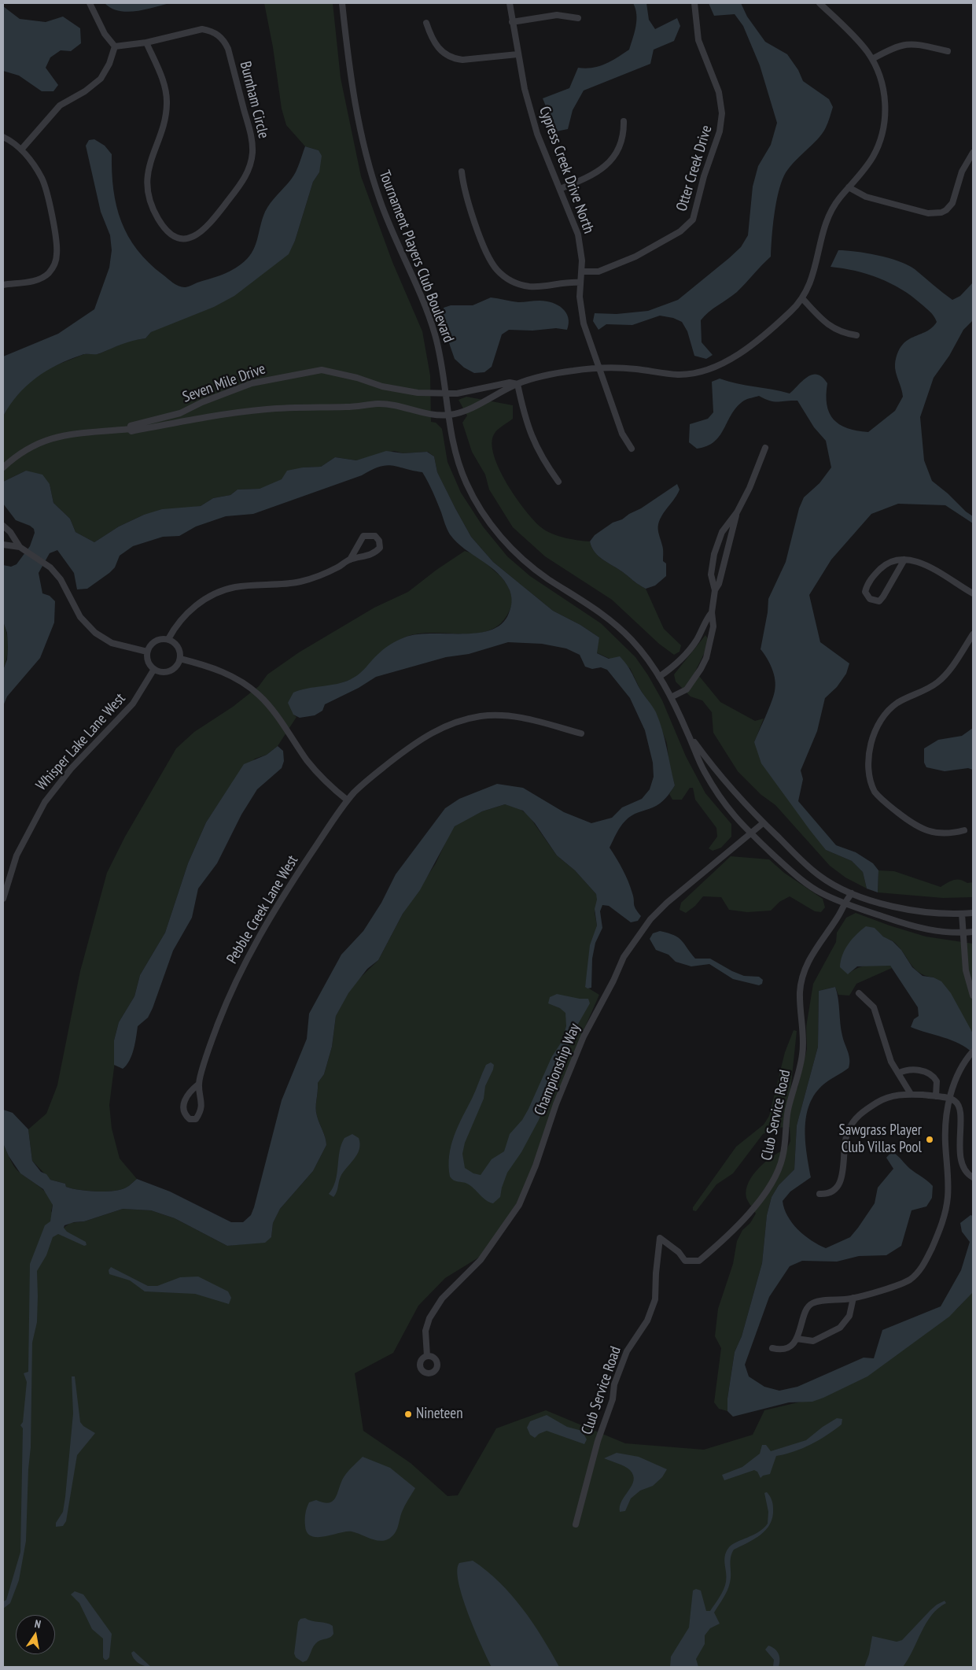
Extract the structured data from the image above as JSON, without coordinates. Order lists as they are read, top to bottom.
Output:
{
  "streets": {
    "street": [
      "Burnham Circle",
      "Otter Creek Drive",
      "Cypress Creek Drive North",
      "Tournament Players Club Boulevard",
      "Seven Mile Drive",
      "Whisper Lake Lane West",
      "Pebble Creek Lane West",
      "Championship Way",
      "Club Service Road"
    ]
  },
  "crossings": [
    ["Otter Creek Drive", "Cypress Creek Drive North"],
    ["Tournament Players Club Boulevard", "Seven Mile Drive"],
    ["Tournament Players Club Boulevard", "Championship Way"],
    ["Tournament Players Club Boulevard", "Club Service Road"]
  ],
  "places": ["Sawgrass Player Club Villas Pool", "Nineteen"],
  "north": "top"
}
